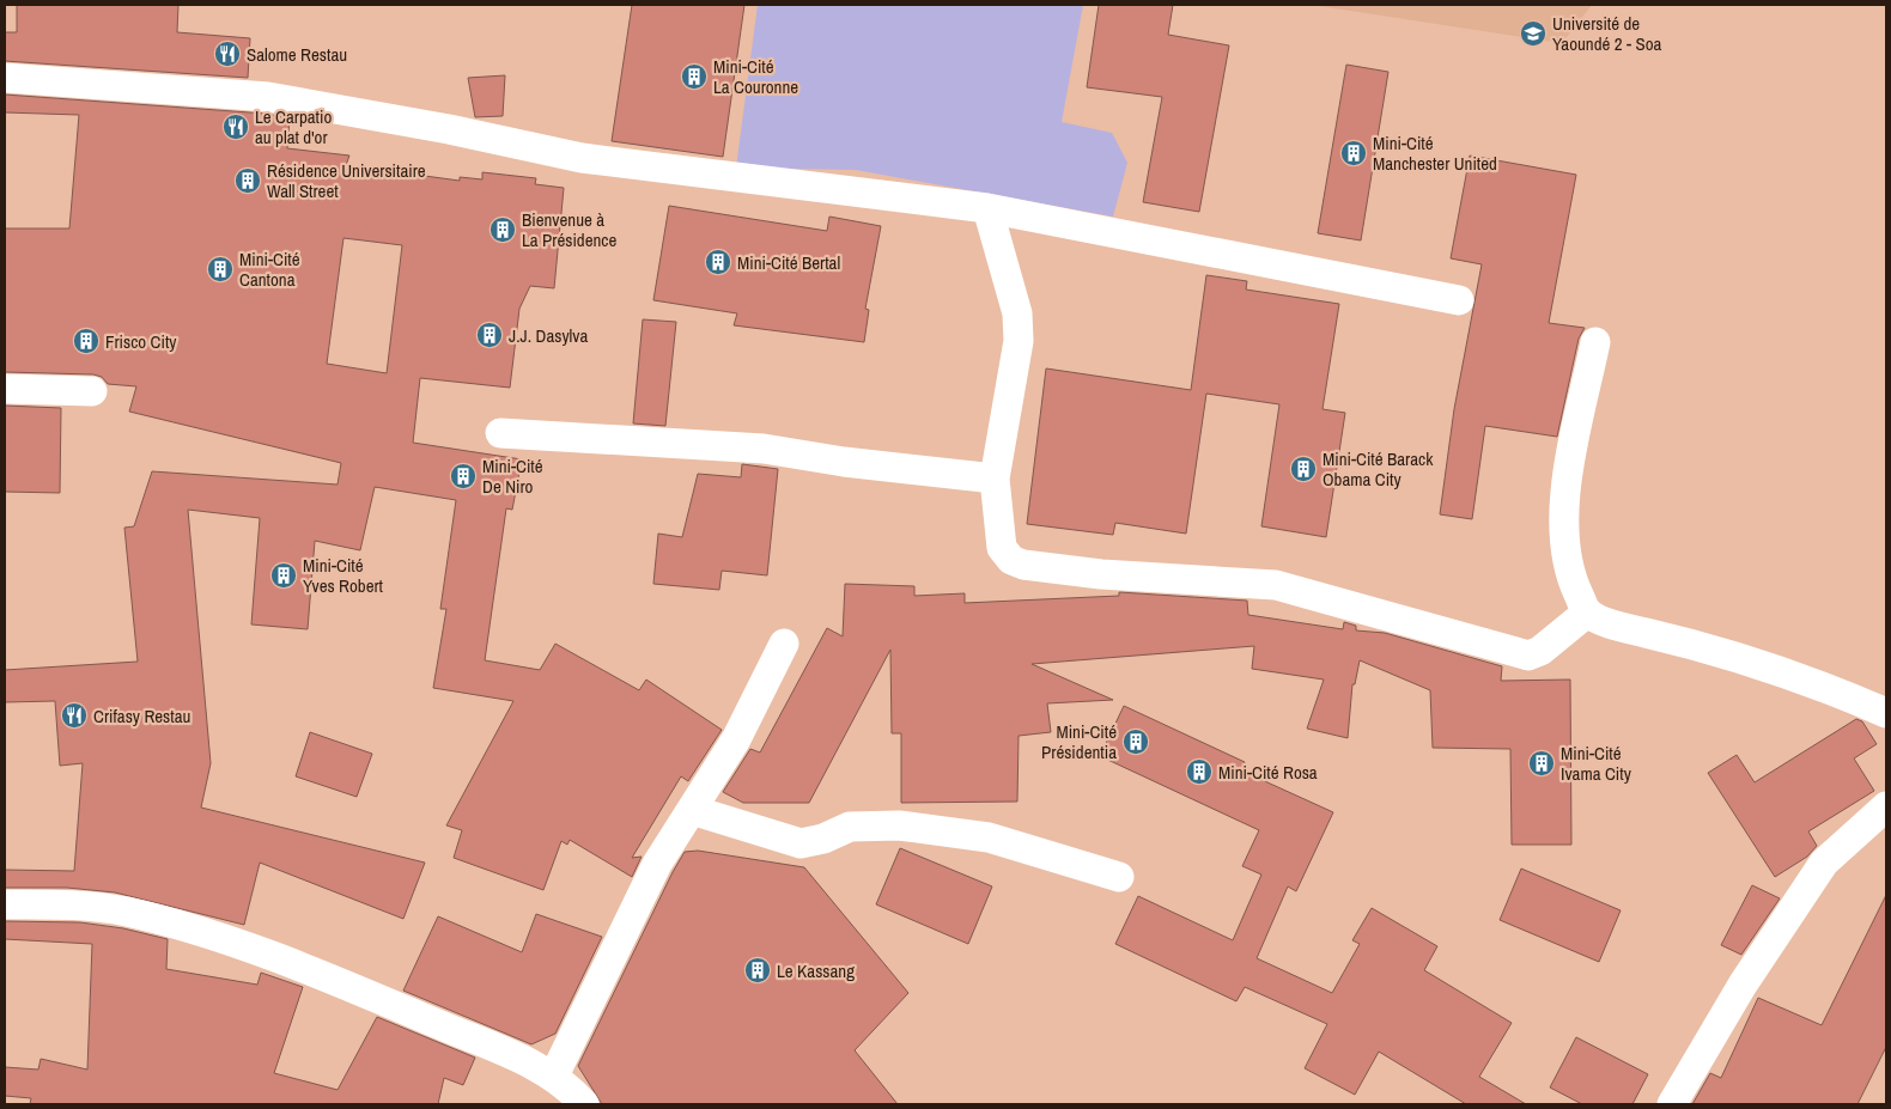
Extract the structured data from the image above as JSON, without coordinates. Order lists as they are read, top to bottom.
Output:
{
  "places": {
    "school or university": ["Université de Yaoundé 2 - Soa"],
    "restaurant": ["Salome Restau", "Le Carpatio au plat d'or", "Crifasy Restau"],
    "building": [
      "Mini-Cité La Couronne",
      "Mini-Cité Manchester United",
      "Résidence Universitaire Wall Street",
      "Bienvenue à La Présidence",
      "Mini-Cité Bertal",
      "Mini-Cité Cantona",
      "J.J. Dasylva",
      "Frisco City",
      "Mini-Cité Barack Obama City",
      "Mini-Cité De Niro",
      "Mini-Cité Yves Robert",
      "Mini-Cité Présidentia",
      "Mini-Cité Ivama City",
      "Mini-Cité Rosa",
      "Le Kassang"
    ]
  }
}
